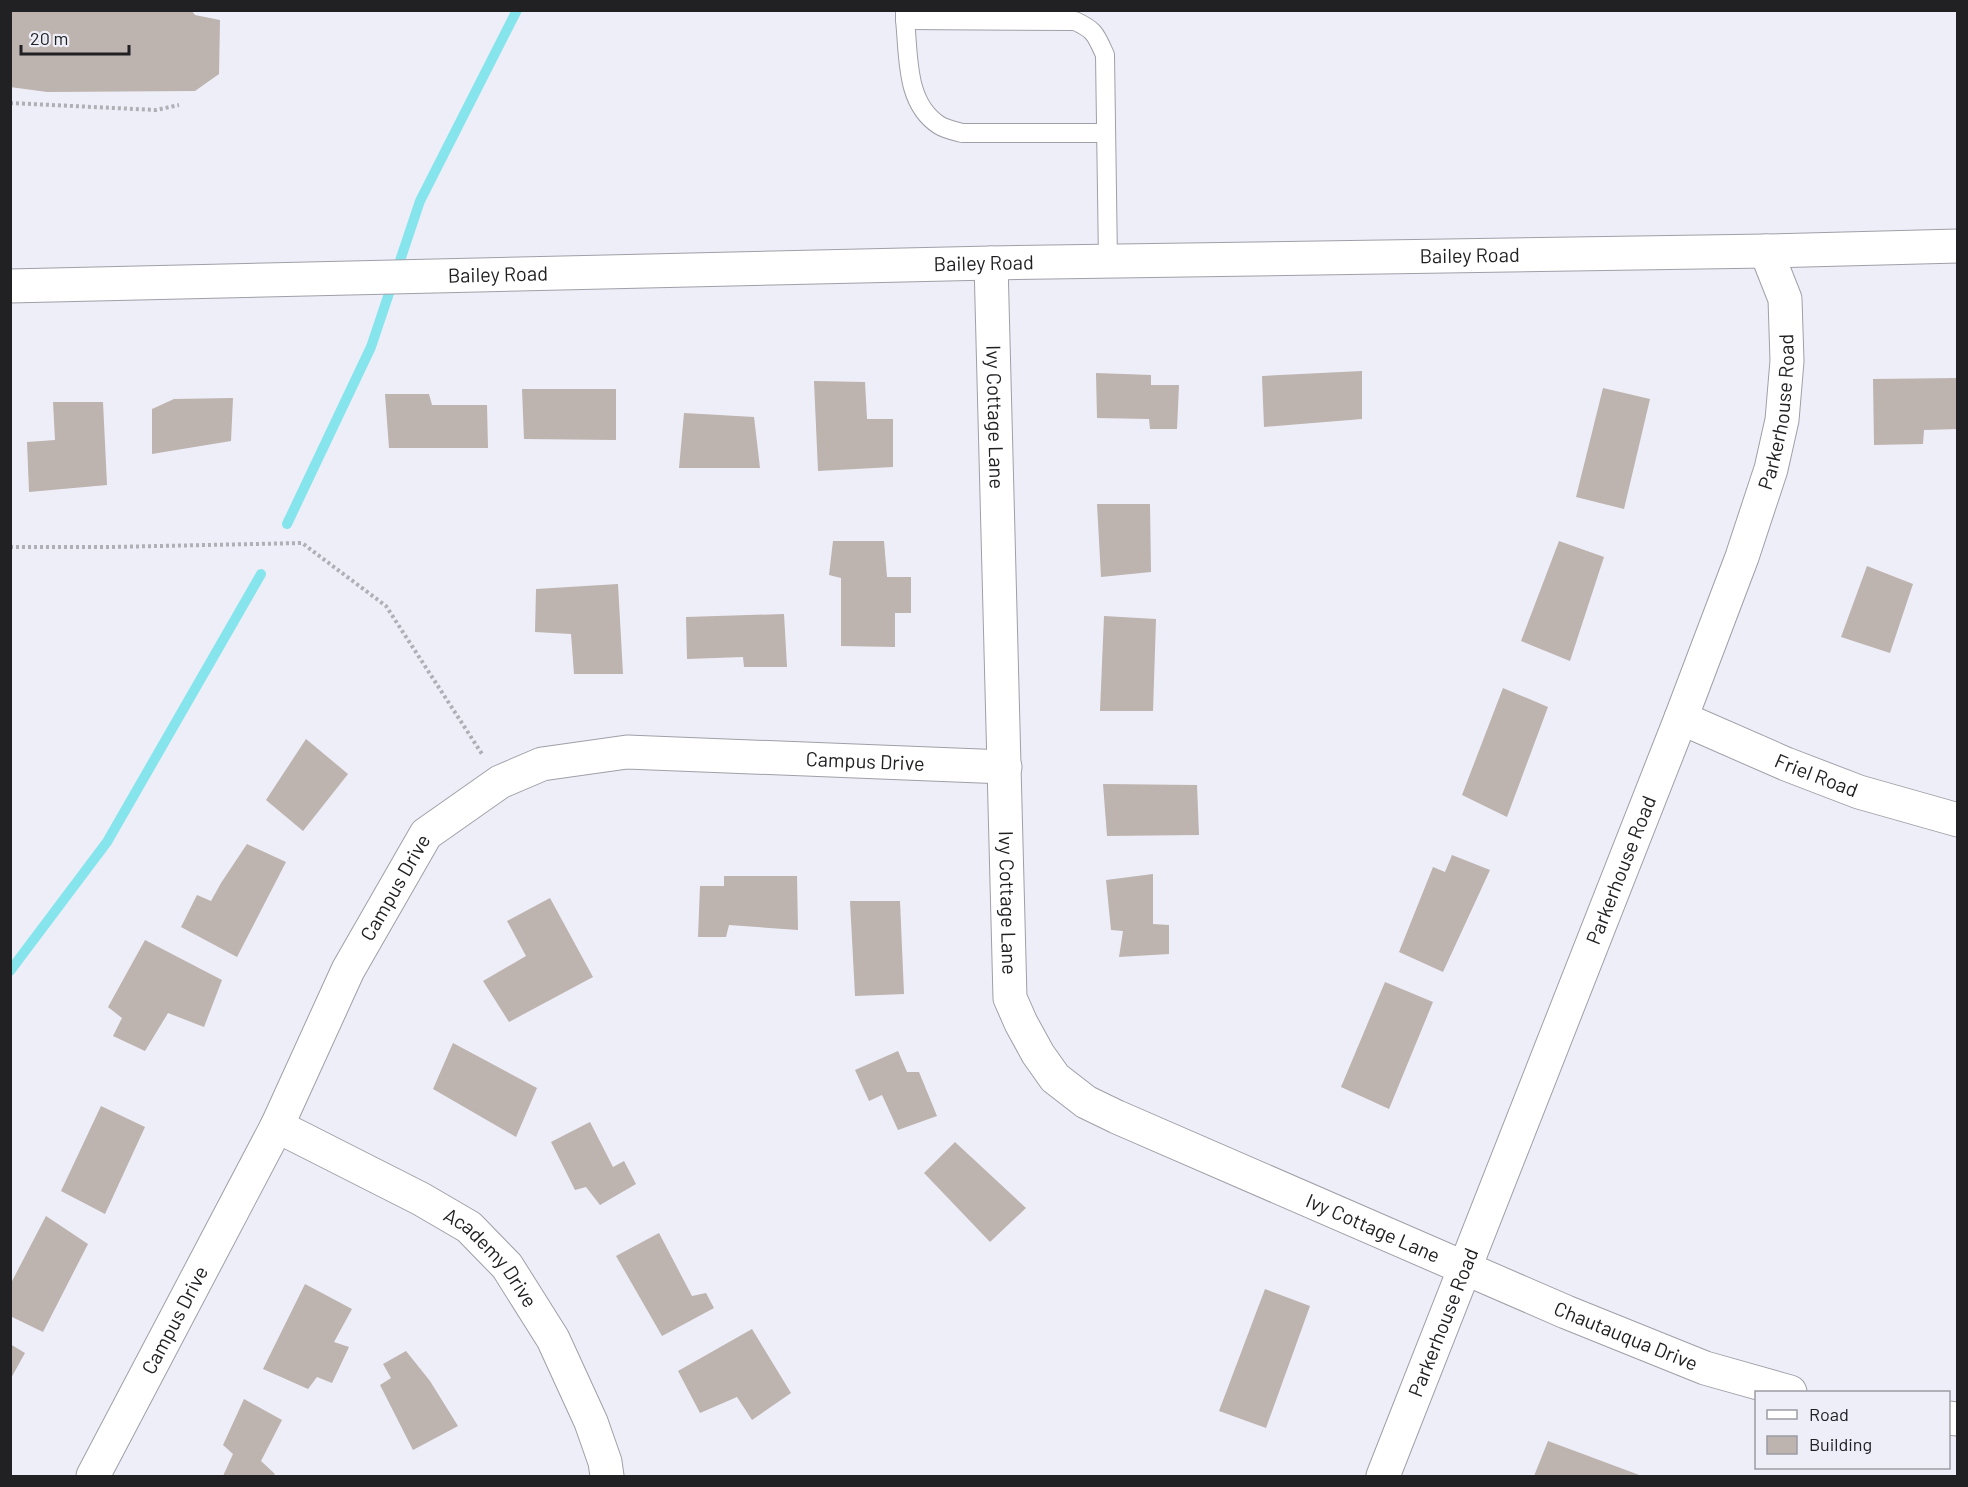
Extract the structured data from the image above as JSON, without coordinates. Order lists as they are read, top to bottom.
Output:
{
  "streets": {
    "street": [
      "Bailey Road",
      "Parkerhouse Road",
      "Ivy Cottage Lane",
      "Campus Drive",
      "Friel Road",
      "Academy Drive",
      "Chautauqua Drive"
    ]
  },
  "crossings": [
    ["Bailey Road", "Parkerhouse Road"],
    ["Bailey Road", "Ivy Cottage Lane"],
    ["Parkerhouse Road", "Ivy Cottage Lane"],
    ["Parkerhouse Road", "Friel Road"],
    ["Parkerhouse Road", "Chautauqua Drive"],
    ["Ivy Cottage Lane", "Campus Drive"],
    ["Ivy Cottage Lane", "Chautauqua Drive"],
    ["Campus Drive", "Academy Drive"]
  ],
  "legend": ["Road", "Building"],
  "scale_bar": "20 m"
}
